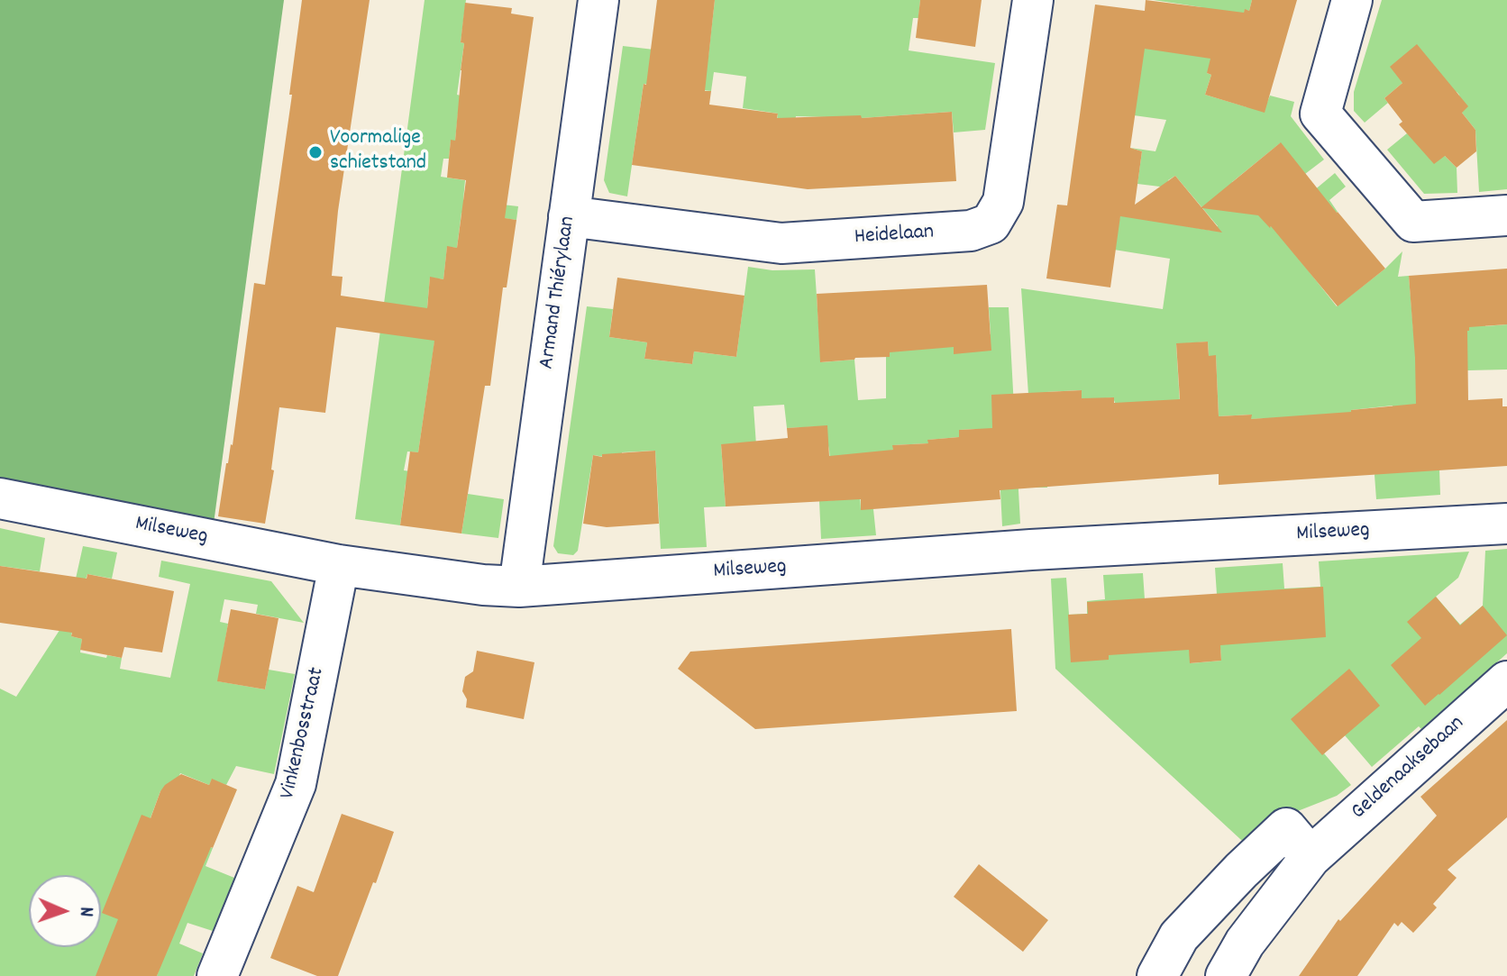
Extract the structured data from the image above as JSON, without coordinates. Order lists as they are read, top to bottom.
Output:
{
  "streets": {
    "street": [
      "Heidelaan",
      "Armand Thiérylaan",
      "Milseweg",
      "Vinkenbosstraat",
      "Geldenaaksebaan"
    ]
  },
  "crossings": [
    ["Heidelaan", "Armand Thiérylaan"],
    ["Armand Thiérylaan", "Milseweg"],
    ["Milseweg", "Vinkenbosstraat"]
  ],
  "places": ["Voormalige schietstand"],
  "north": "right"
}
